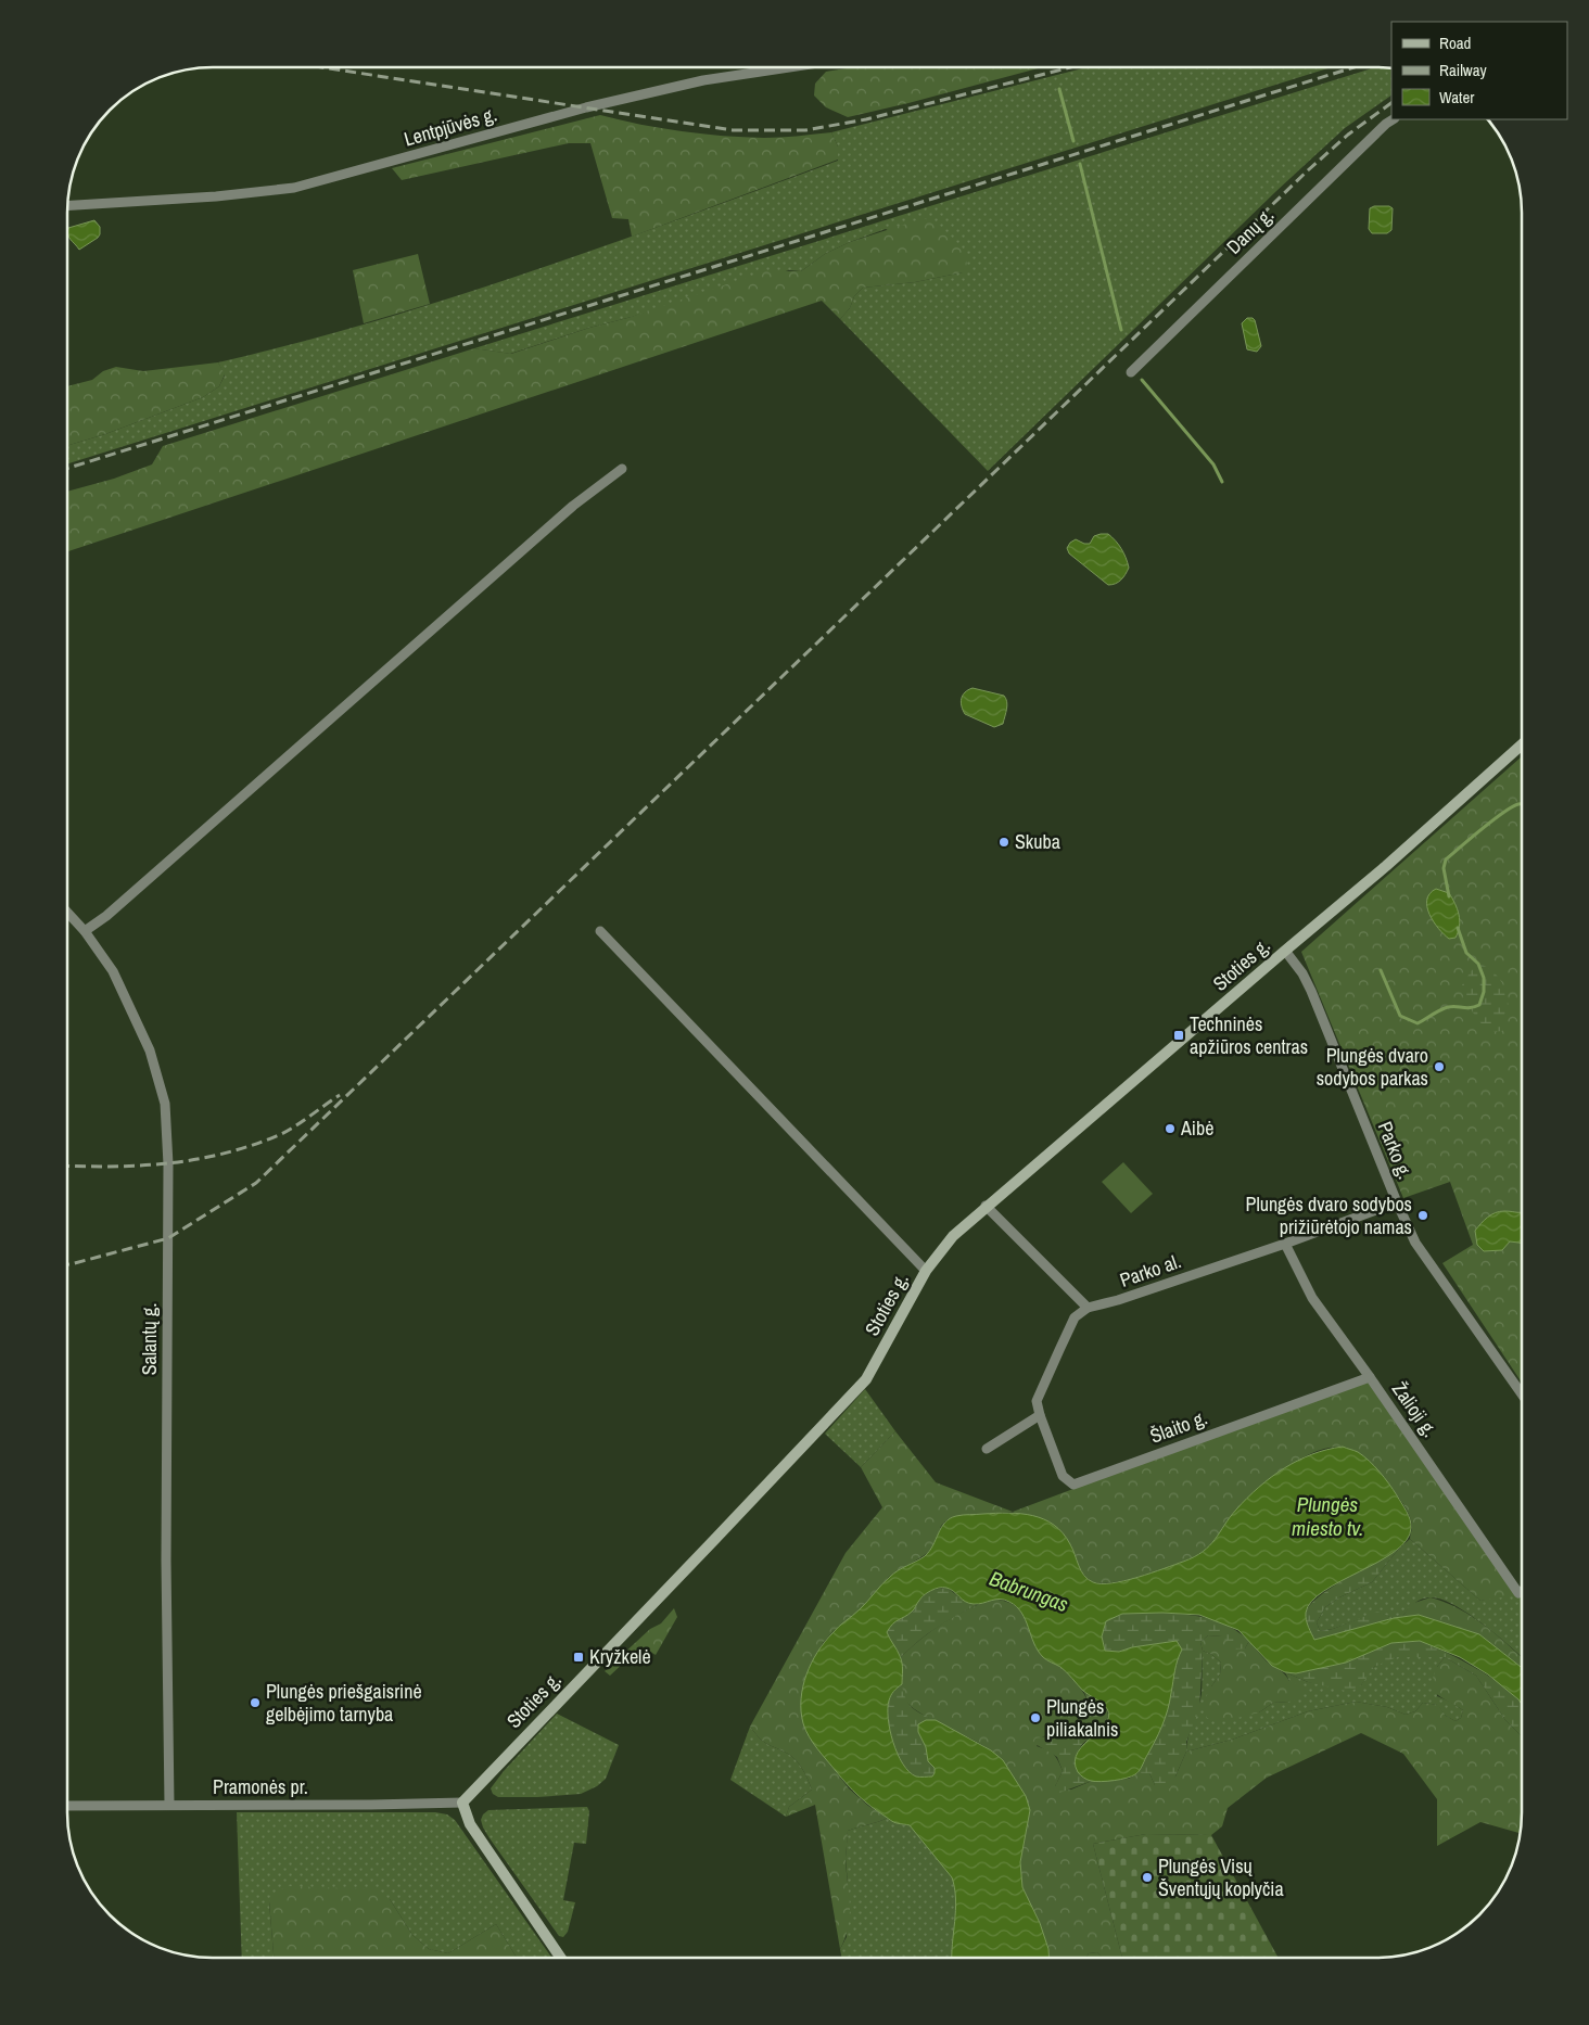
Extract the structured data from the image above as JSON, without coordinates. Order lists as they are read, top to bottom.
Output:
{
  "streets": {
    "main road": ["Stoties g."],
    "street": [
      "Lentpjūvės g.",
      "Danų g.",
      "Parko g.",
      "Parko al.",
      "Salantų g.",
      "Žalioji g.",
      "Šlaito g.",
      "Pramonės pr."
    ]
  },
  "crossings": [
    ["Stoties g.", "Parko g."],
    ["Stoties g.", "Pramonės pr."],
    ["Parko g.", "Parko al."],
    ["Parko al.", "Žalioji g."],
    ["Salantų g.", "Pramonės pr."],
    ["Žalioji g.", "Šlaito g."]
  ],
  "water": ["Plungės miesto tv.", "Babrungas"],
  "places": {
    "other": [
      "Skuba",
      "Plungės dvaro sodybos parkas",
      "Aibė",
      "Plungės dvaro sodybos prižiūrėtojo namas",
      "Plungės priešgaisrinė gelbėjimo tarnyba",
      "Plungės piliakalnis",
      "Plungės Visų Šventųjų koplyčia"
    ],
    "transit": ["Techninės apžiūros centras", "Kryžkelė"]
  },
  "legend": ["Road", "Railway", "Water"]
}
